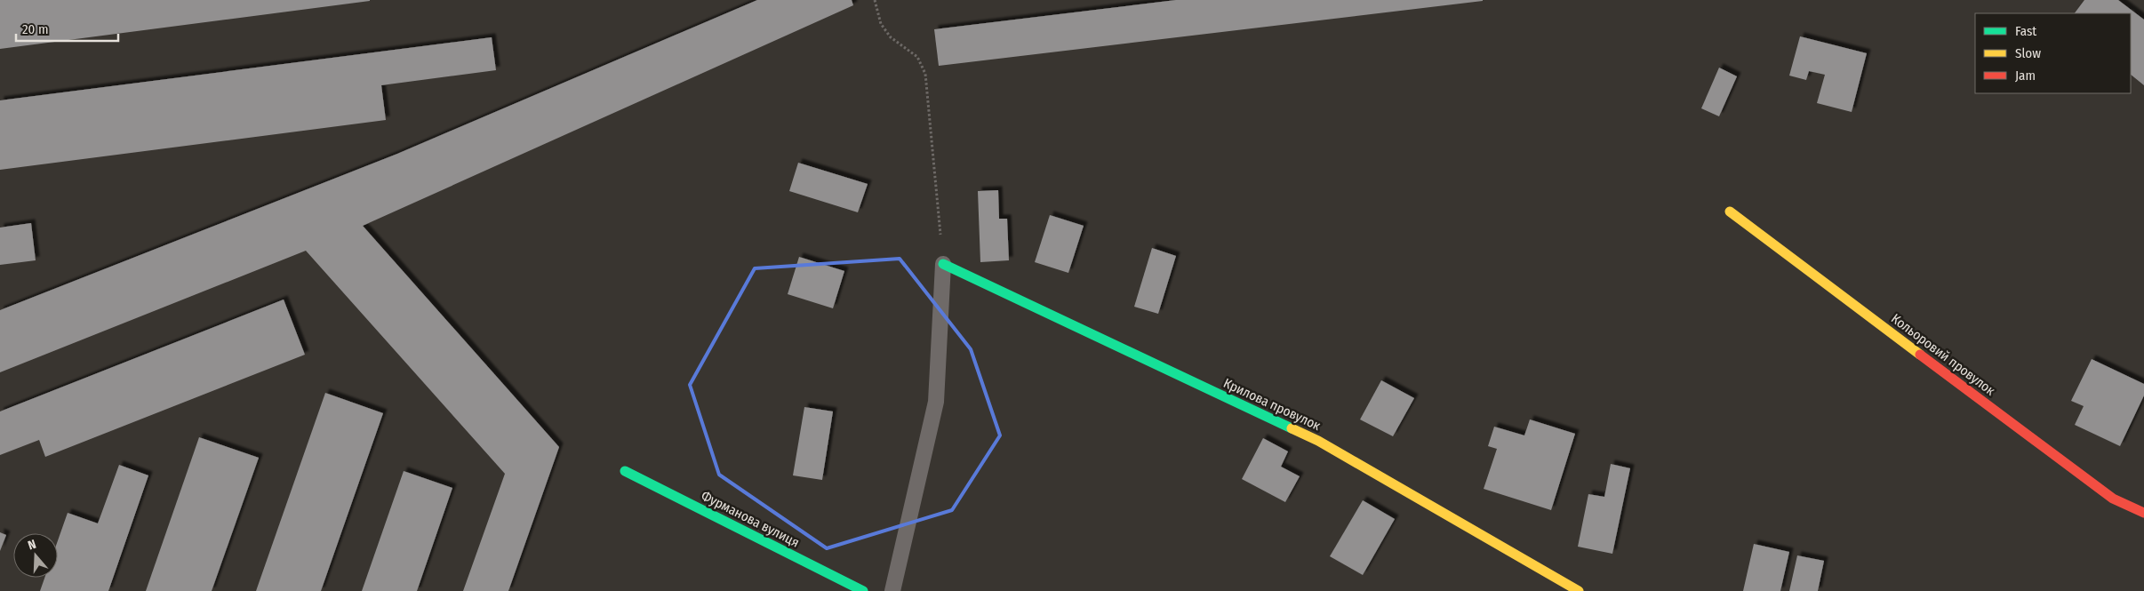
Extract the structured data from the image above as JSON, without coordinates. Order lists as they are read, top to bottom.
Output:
{
  "streets": {
    "street": ["Кольоровий провулок", "Крилова провулок", "Фурманова вулиця"]
  },
  "legend": ["Fast", "Slow", "Jam"],
  "scale_bar": "20 m",
  "north": "top"
}
